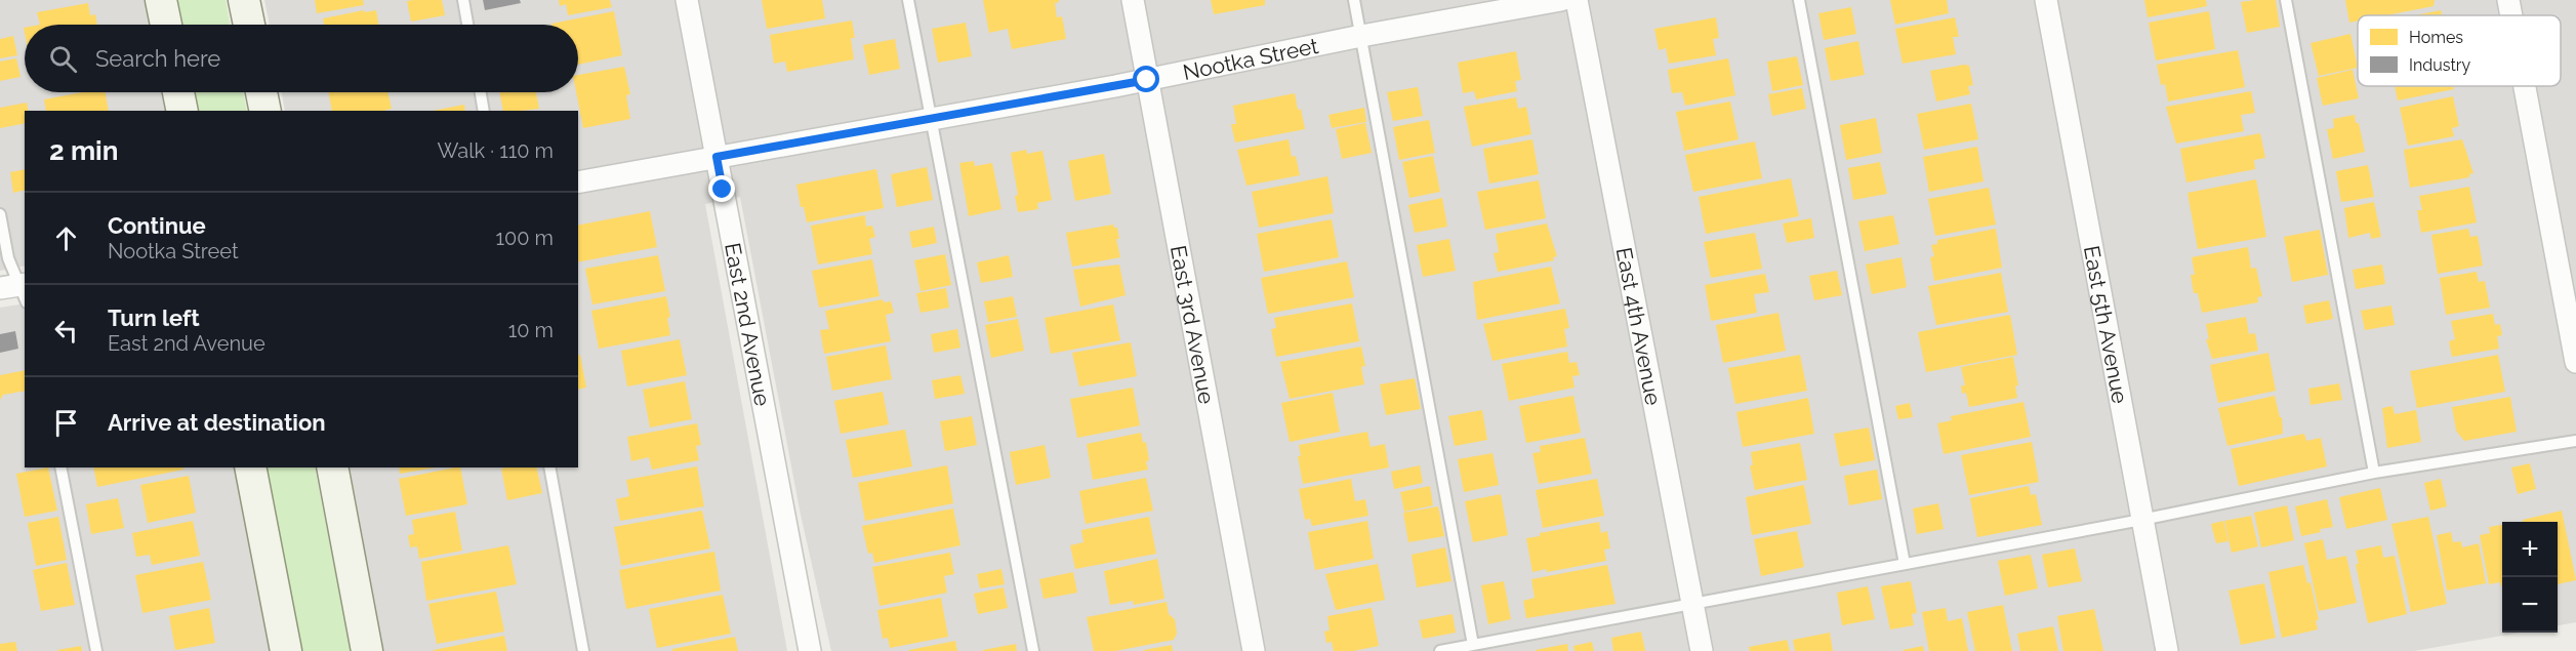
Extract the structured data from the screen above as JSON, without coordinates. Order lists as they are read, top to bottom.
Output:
{
  "streets": {
    "street": [
      "Nootka Street",
      "East 2nd Avenue",
      "East 3rd Avenue",
      "East 4th Avenue",
      "East 5th Avenue"
    ]
  },
  "crossings": [
    ["Nootka Street", "East 2nd Avenue"],
    ["Nootka Street", "East 3rd Avenue"]
  ],
  "legend": ["Homes", "Industry"],
  "page": {
    "search": "Search here",
    "heading": ["2 min", "Walk · 110 m"],
    "list": [
      ["Continue", "Nootka Street", "100 m"],
      ["Turn left", "East 2nd Avenue", "10 m"],
      "Arrive at destination"
    ],
    "map_buttons": ["+", "−"]
  }
}
